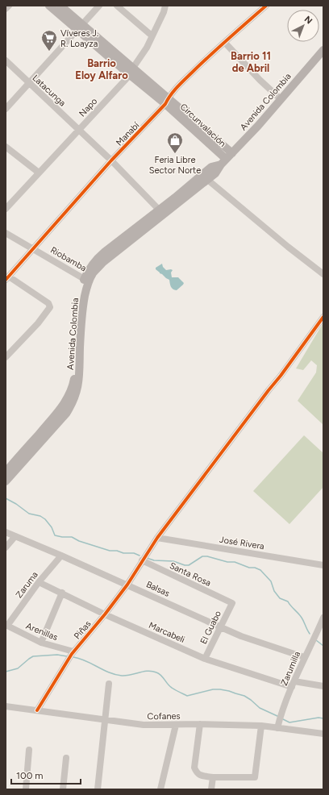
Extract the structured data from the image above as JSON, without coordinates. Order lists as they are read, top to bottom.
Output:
{
  "streets": {
    "main road": ["Avenida Colombia", "Circunvalación"],
    "street": [
      "Latacunga",
      "Napo",
      "Manabí",
      "Riobamba",
      "José Rivera",
      "Santa Rosa",
      "Zaruma",
      "Balsas",
      "El Guabo",
      "Piñas",
      "Arenillas",
      "Marcabeli",
      "Zarumilla",
      "Cofanes"
    ]
  },
  "crossings": [
    ["Latacunga", "Avenida Colombia"],
    ["Latacunga", "Napo"],
    ["Latacunga", "Manabí"],
    ["Avenida Colombia", "Circunvalación"],
    ["Avenida Colombia", "Riobamba"],
    ["Napo", "Circunvalación"],
    ["Circunvalación", "Manabí"],
    ["Manabí", "Riobamba"],
    ["José Rivera", "Piñas"],
    ["Santa Rosa", "El Guabo"],
    ["Santa Rosa", "Piñas"],
    ["Zaruma", "Balsas"],
    ["Zaruma", "Arenillas"],
    ["Zaruma", "Marcabeli"],
    ["Balsas", "El Guabo"],
    ["Balsas", "Piñas"],
    ["Balsas", "Zarumilla"],
    ["El Guabo", "Marcabeli"],
    ["Piñas", "Arenillas"],
    ["Piñas", "Marcabeli"],
    ["Piñas", "Cofanes"],
    ["Marcabeli", "Zarumilla"],
    ["Zarumilla", "Cofanes"]
  ],
  "districts": ["Barrio 11 de Abril", "Barrio Eloy Alfaro"],
  "places": {
    "supermarket": ["Víveres J. R. Loayza"],
    "shop": ["Feria Libre Sector Norte"]
  },
  "scale_bar": "100 m",
  "north": "top right"
}
